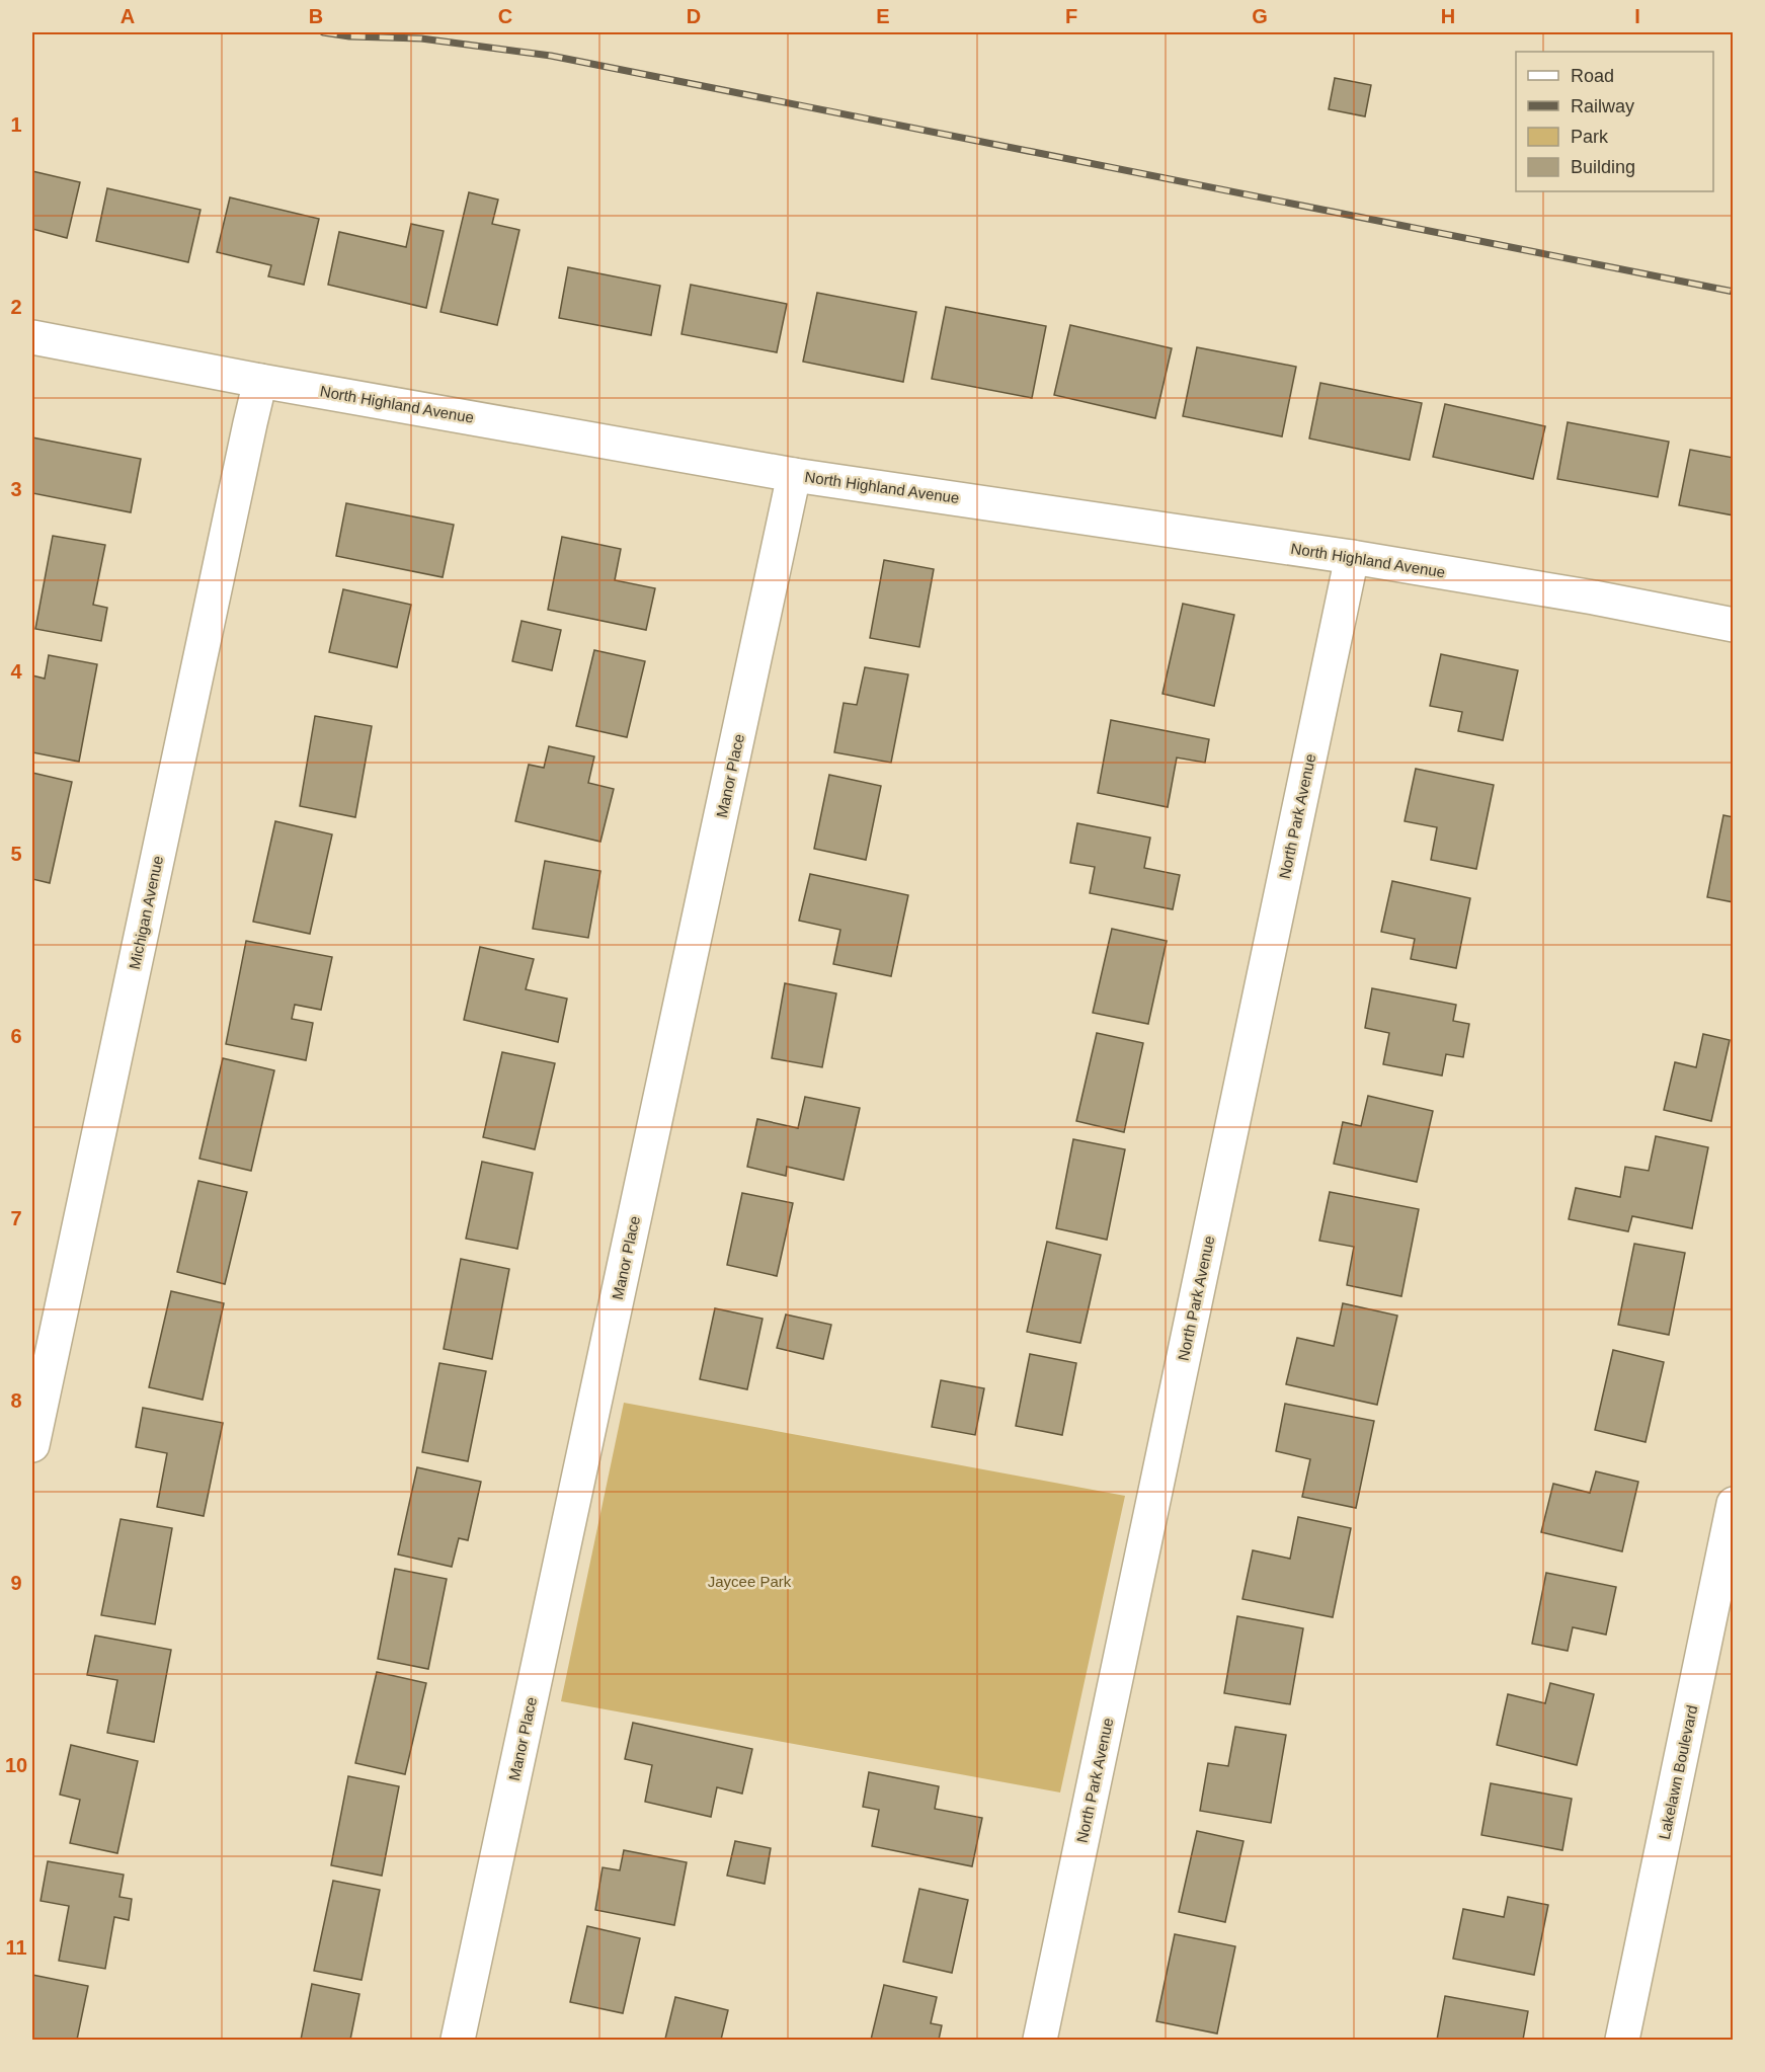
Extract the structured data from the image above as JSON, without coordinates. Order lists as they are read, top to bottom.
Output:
{
  "streets": {
    "street": [
      "North Highland Avenue",
      "Manor Place",
      "North Park Avenue",
      "Michigan Avenue",
      "Lakelawn Boulevard"
    ]
  },
  "crossings": [
    ["North Highland Avenue", "Manor Place"],
    ["North Highland Avenue", "North Park Avenue"],
    ["North Highland Avenue", "Michigan Avenue"]
  ],
  "parks": ["Jaycee Park"],
  "legend": [
    "Road",
    "Railway",
    "Park",
    "Building"
  ],
  "grid": {
    "columns": [
      "A",
      "B",
      "C",
      "D",
      "E",
      "F",
      "G",
      "H",
      "I"
    ],
    "rows": [
      "1",
      "2",
      "3",
      "4",
      "5",
      "6",
      "7",
      "8",
      "9",
      "10",
      "11"
    ]
  }
}
